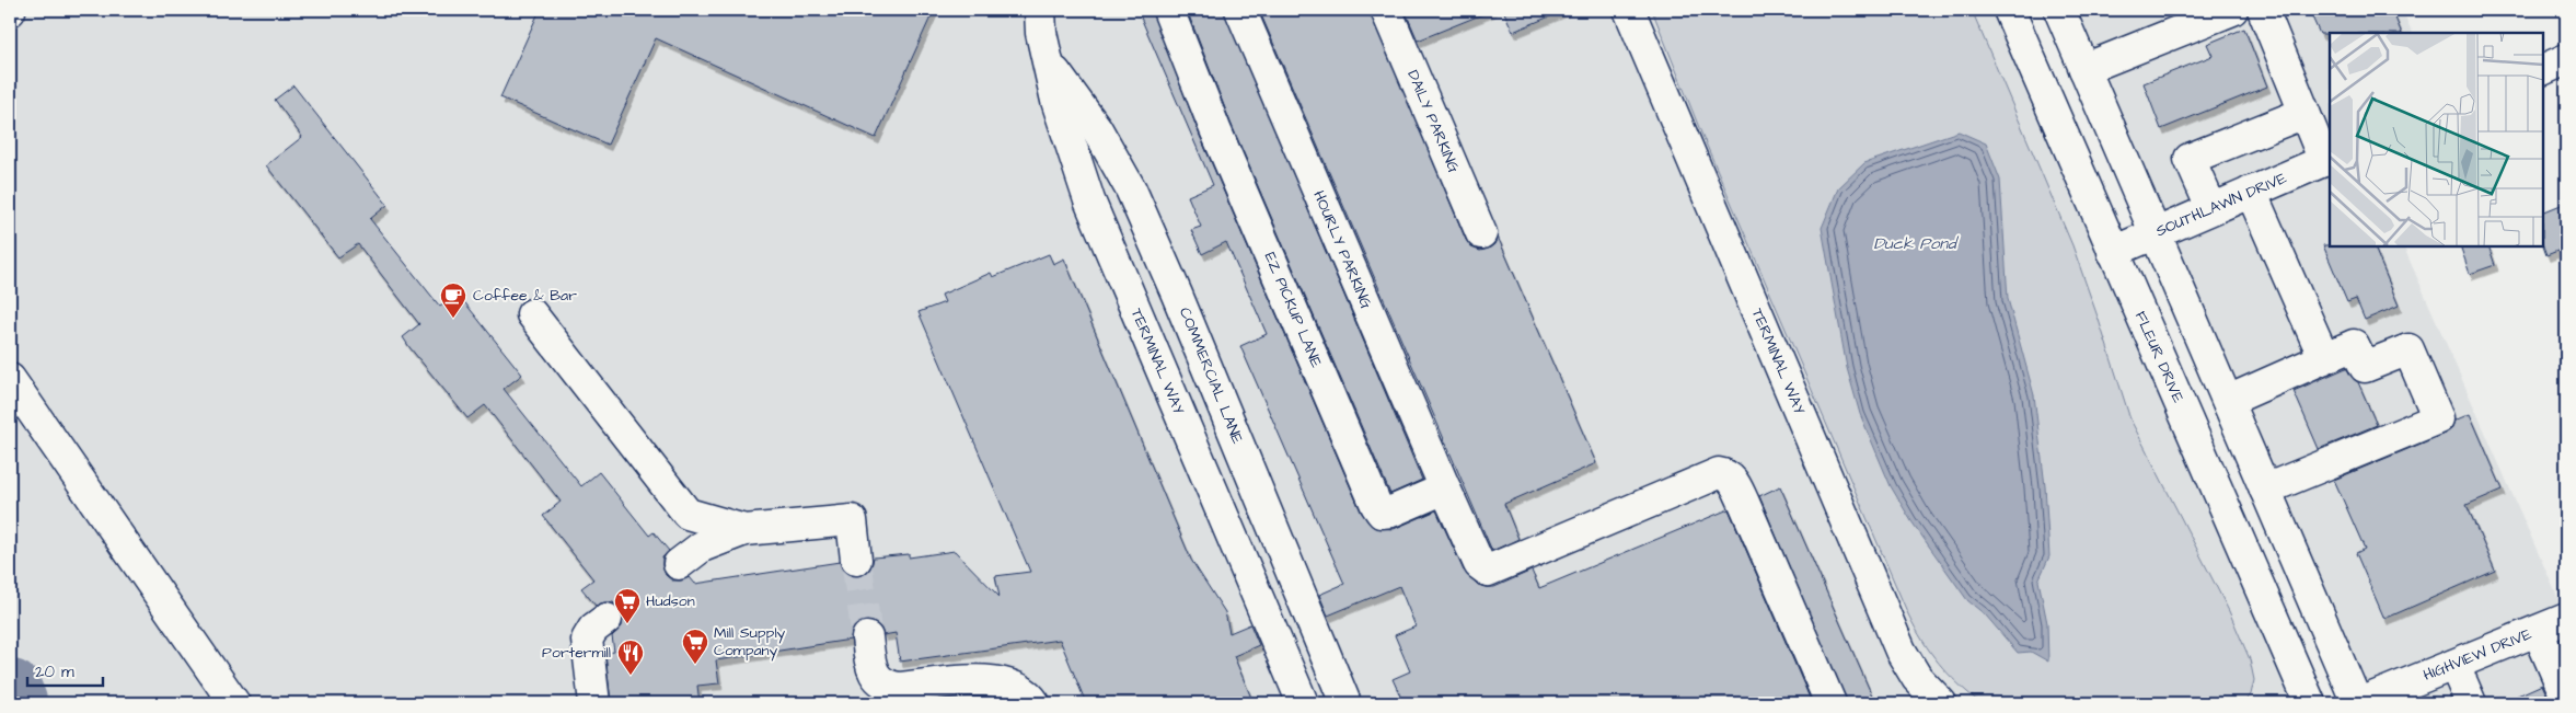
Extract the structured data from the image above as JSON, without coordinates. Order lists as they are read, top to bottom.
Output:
{
  "streets": {
    "main road": [
      "DAILY PARKING",
      "SOUTHLAWN DRIVE",
      "HOURLY PARKING",
      "EZ PICKUP LANE",
      "FLEUR DRIVE",
      "TERMINAL WAY",
      "COMMERCIAL LANE",
      "HIGHVIEW DRIVE"
    ]
  },
  "crossings": [
    ["SOUTHLAWN DRIVE", "FLEUR DRIVE"],
    ["HOURLY PARKING", "EZ PICKUP LANE"],
    ["TERMINAL WAY", "COMMERCIAL LANE"]
  ],
  "water": ["Duck Pond"],
  "places": {
    "cafe": ["Coffee & Bar"],
    "supermarket": ["Hudson", "Mill Supply Company"],
    "restaurant": ["Portermill"]
  },
  "scale_bar": "20 m"
}
